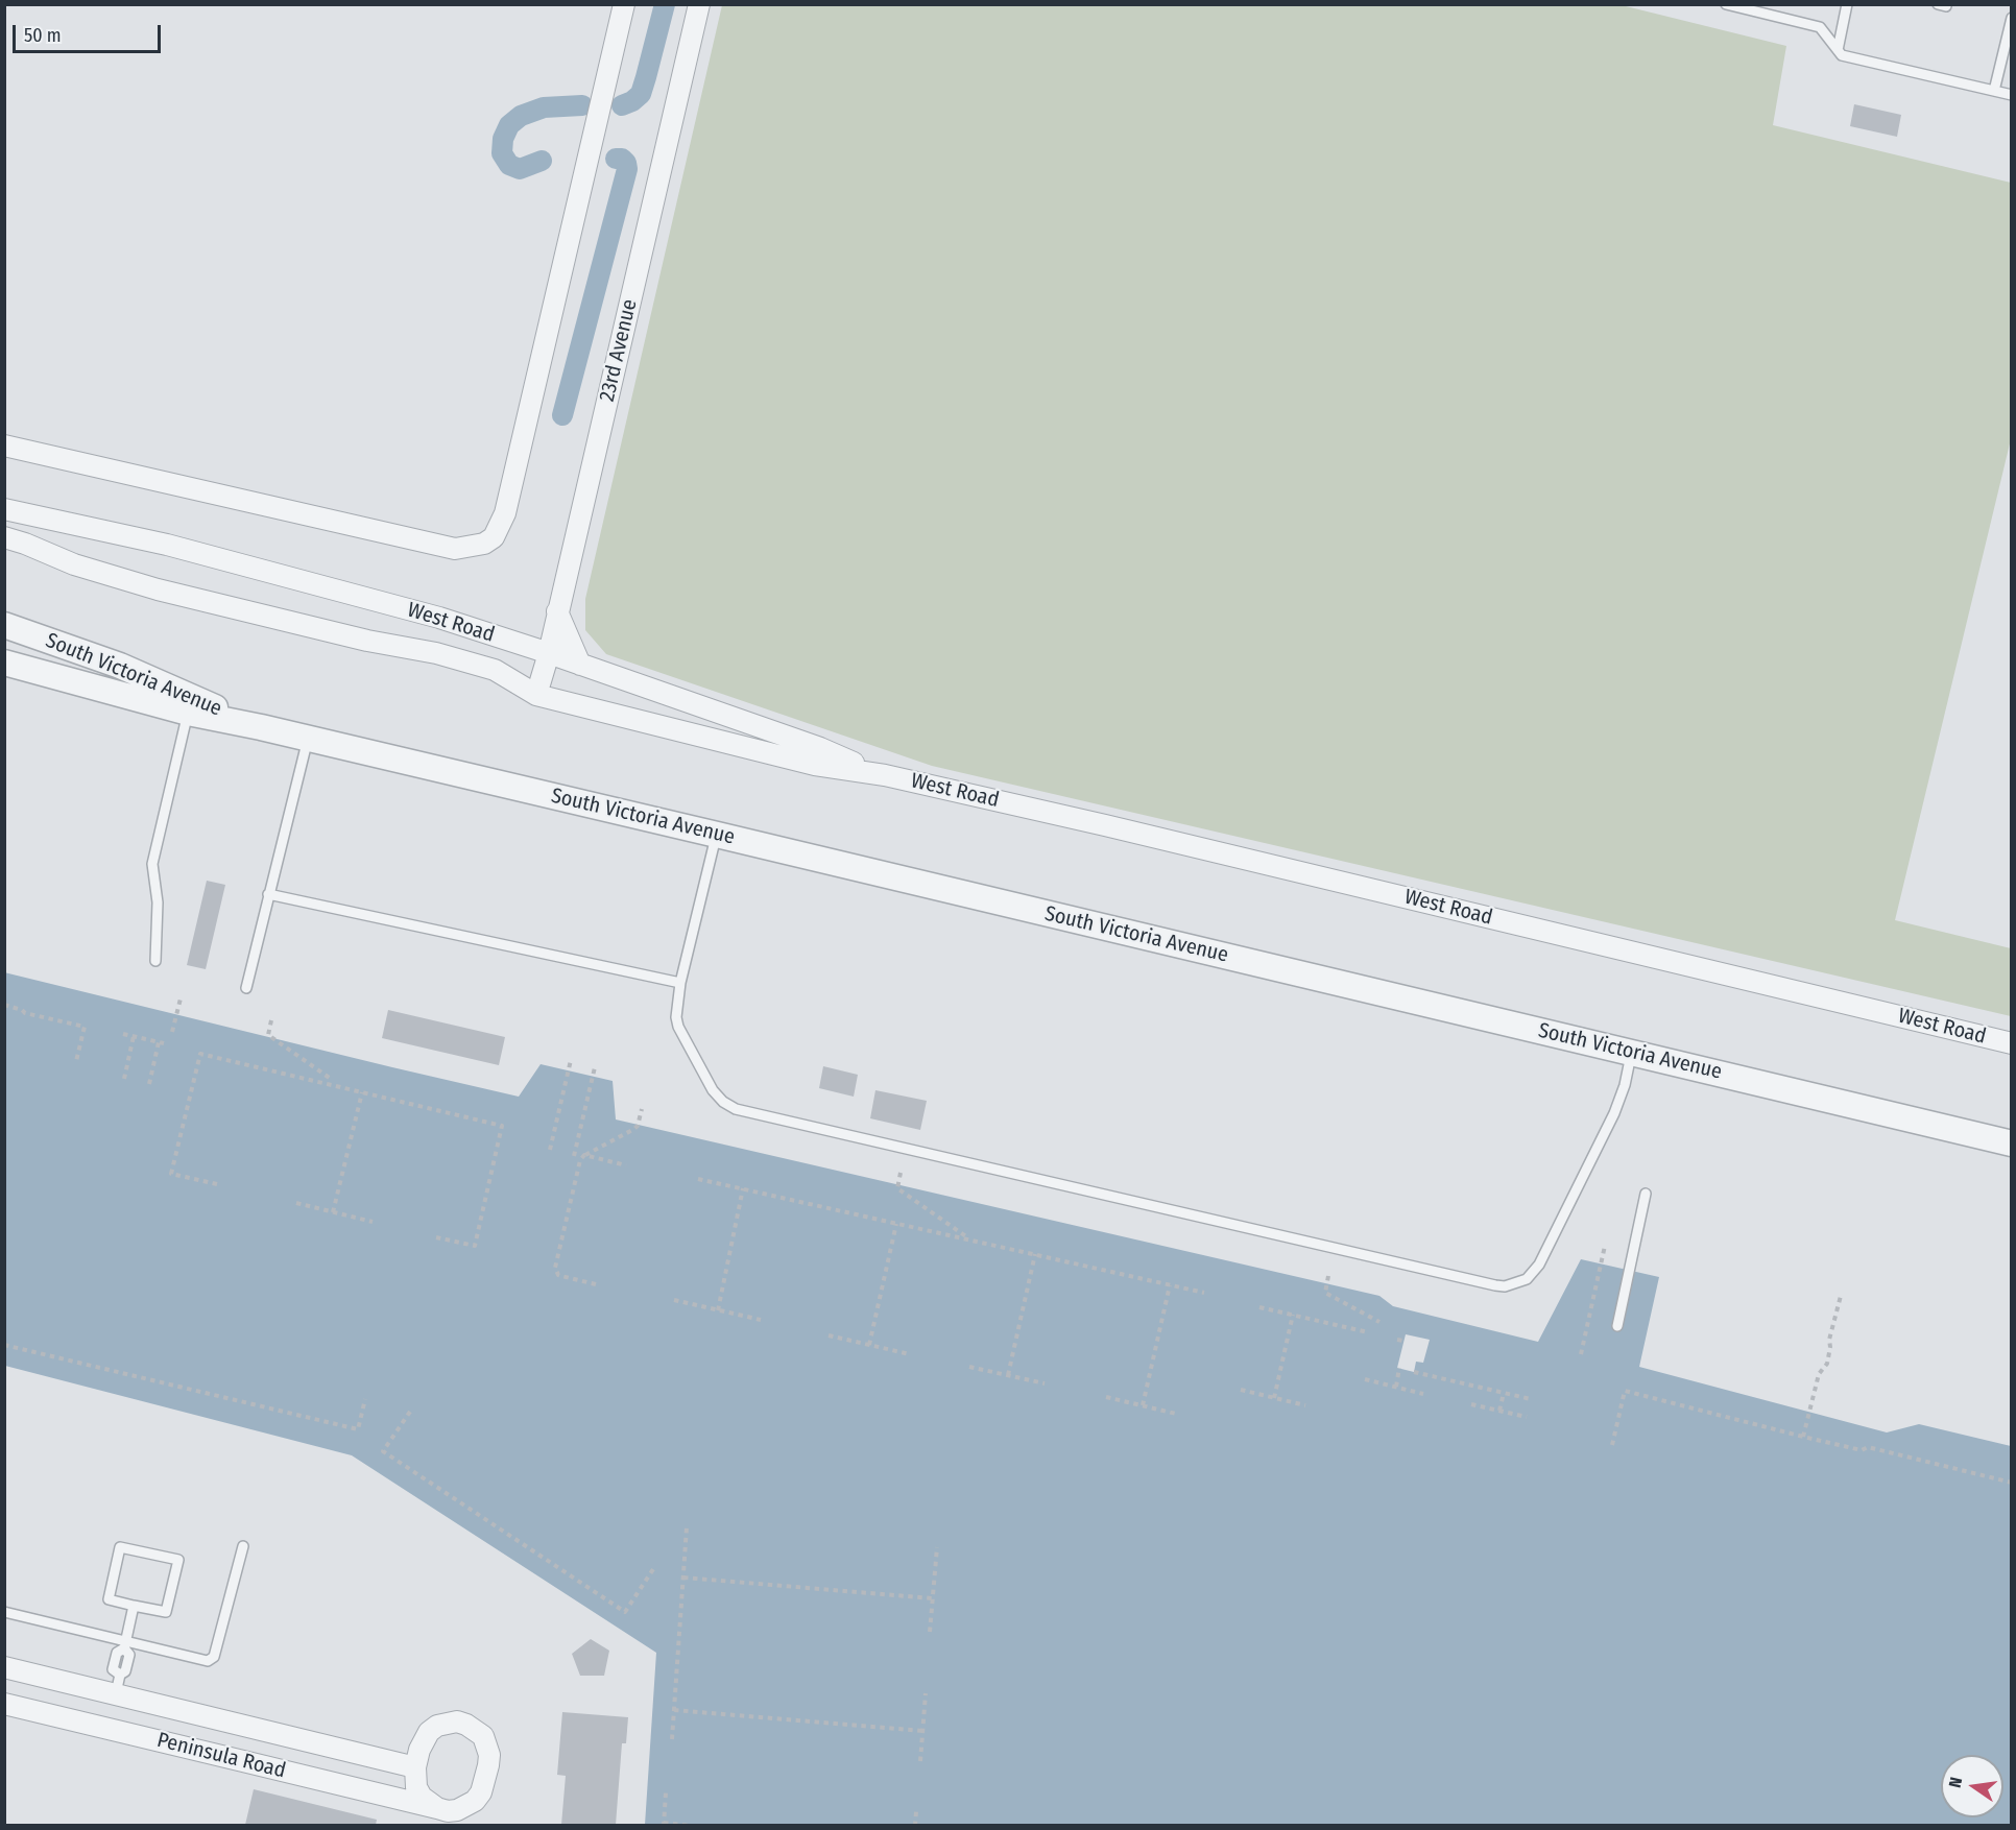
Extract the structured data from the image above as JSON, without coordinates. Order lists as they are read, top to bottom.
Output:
{
  "streets": {
    "street": [
      "23rd Avenue",
      "West Road",
      "South Victoria Avenue",
      "Peninsula Road"
    ]
  },
  "crossings": [
    ["23rd Avenue", "West Road"]
  ],
  "scale_bar": "50 m",
  "north": "left"
}
